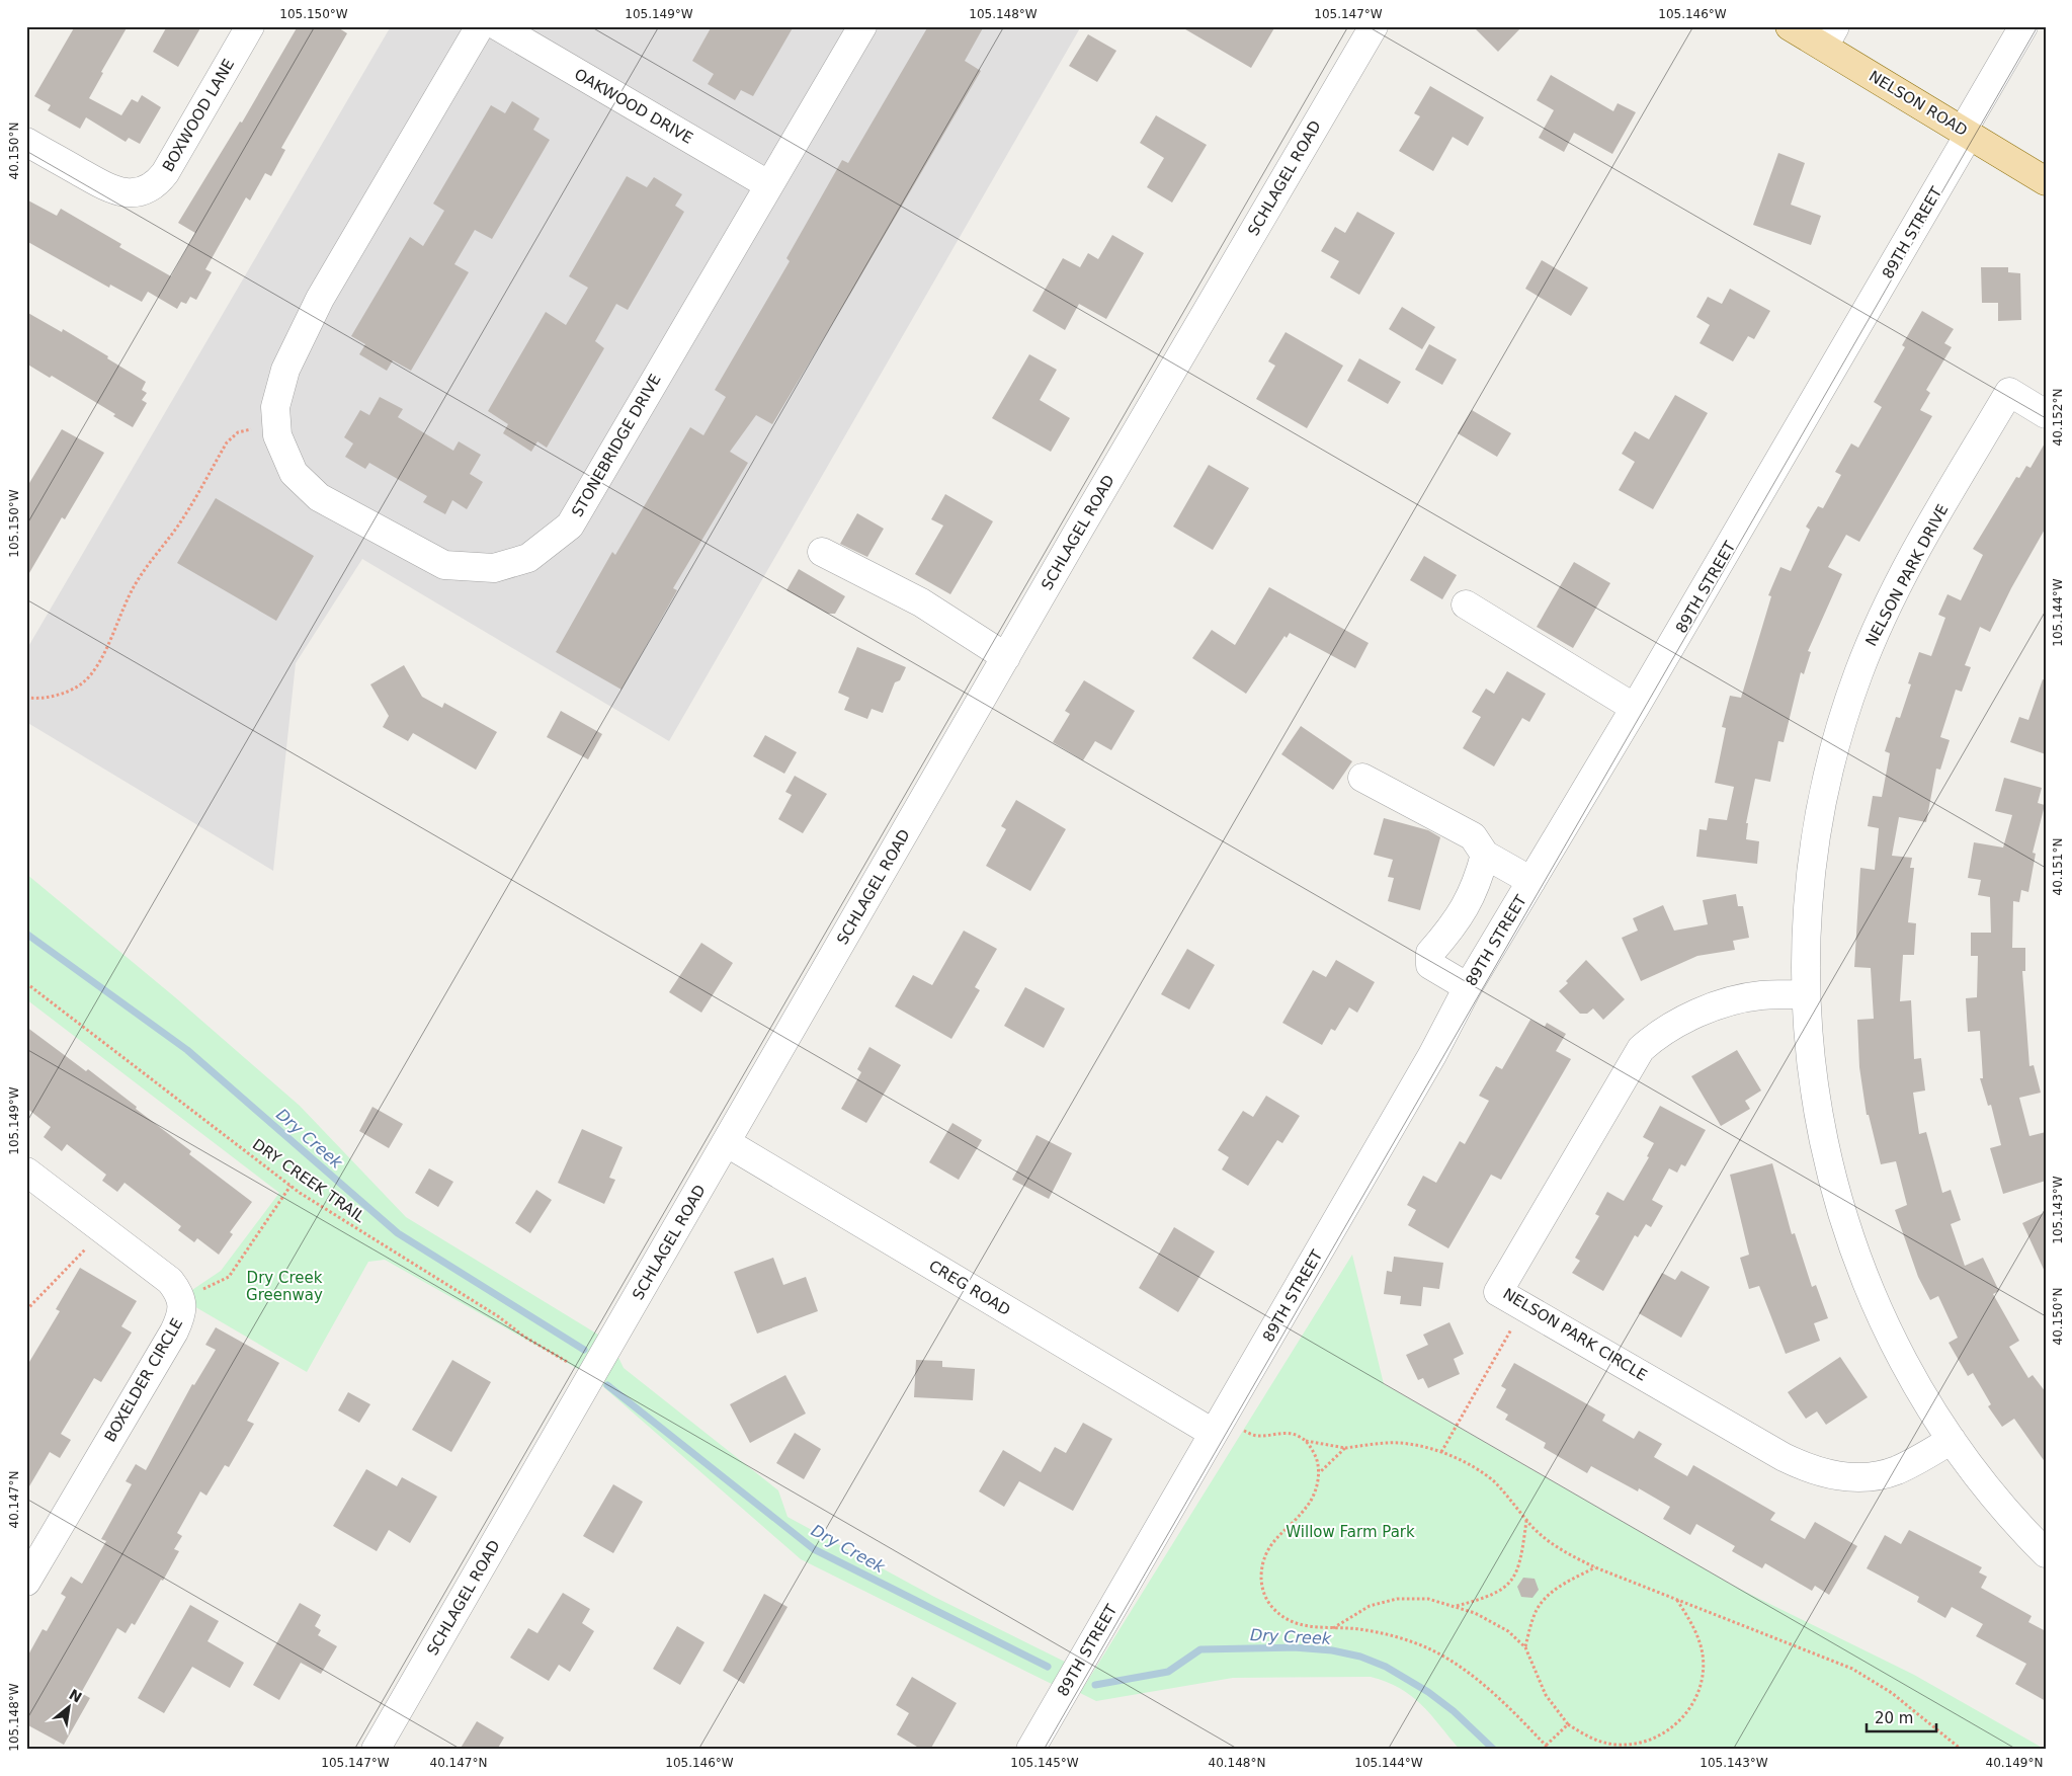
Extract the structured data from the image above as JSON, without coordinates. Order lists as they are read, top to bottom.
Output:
{
  "streets": {
    "main road": ["NELSON ROAD"],
    "street": [
      "OAKWOOD DRIVE",
      "BOXWOOD LANE",
      "SCHLAGEL ROAD",
      "89TH STREET",
      "STONEBRIDGE DRIVE",
      "NELSON PARK DRIVE",
      "CREG ROAD",
      "NELSON PARK CIRCLE",
      "BOXELDER CIRCLE"
    ],
    "path": ["DRY CREEK TRAIL"]
  },
  "crossings": [
    ["NELSON ROAD", "89TH STREET"],
    ["OAKWOOD DRIVE", "STONEBRIDGE DRIVE"],
    ["SCHLAGEL ROAD", "DRY CREEK TRAIL"],
    ["SCHLAGEL ROAD", "CREG ROAD"],
    ["89TH STREET", "CREG ROAD"],
    ["NELSON PARK DRIVE", "NELSON PARK CIRCLE"]
  ],
  "water": ["Dry Creek"],
  "parks": ["Dry Creek Greenway", "Willow Farm Park"],
  "scale_bar": "20 m",
  "north": "top right",
  "coordinates": [
    "105.150°W",
    "105.149°W",
    "105.148°W",
    "105.147°W",
    "105.146°W",
    "40.150°N",
    "40.152°N",
    "105.144°W",
    "40.151°N",
    "105.143°W",
    "40.147°N",
    "105.145°W",
    "40.148°N",
    "40.149°N"
  ]
}
